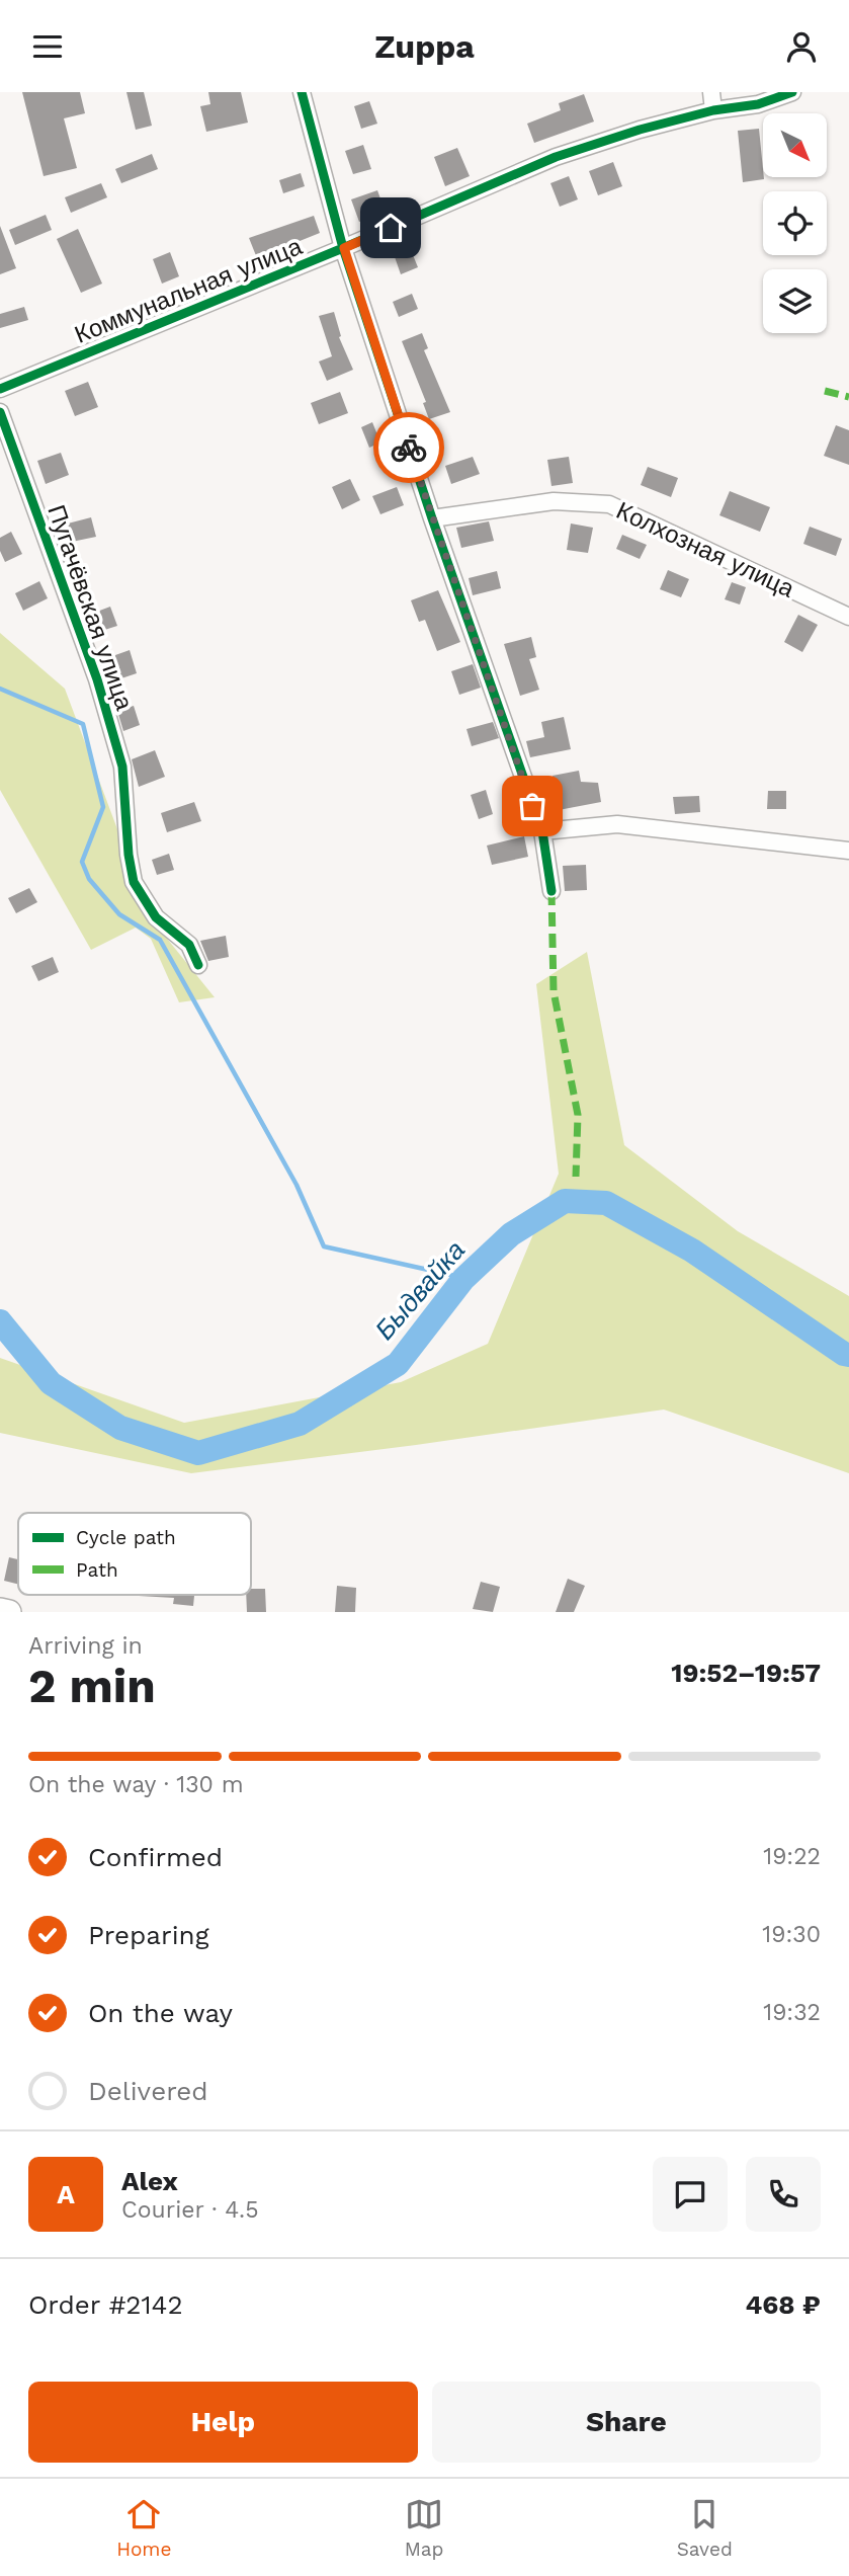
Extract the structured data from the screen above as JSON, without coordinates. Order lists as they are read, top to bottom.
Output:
{
  "streets": {
    "street": ["Коммунальная улица", "Колхозная улица", "Пугачёвская улица"]
  },
  "water": ["Быдвайка"],
  "legend": ["Cycle path", "Path"],
  "north": "bottom right",
  "page": {
    "header": "Zuppa",
    "heading": ["2 min", "Arriving in", "19:52–19:57"],
    "panel": [
      "Alex",
      "Courier · 4.5",
      "Order #2142",
      "468 ₽"
    ],
    "bar": "On the way · 130 m",
    "list": [
      ["Confirmed", "19:22"],
      ["Preparing", "19:30"],
      ["On the way", "19:32"],
      "Delivered"
    ],
    "round": "A",
    "buttons": ["Help", "Share"],
    "tabs": ["Home", "Map", "Saved"]
  }
}
